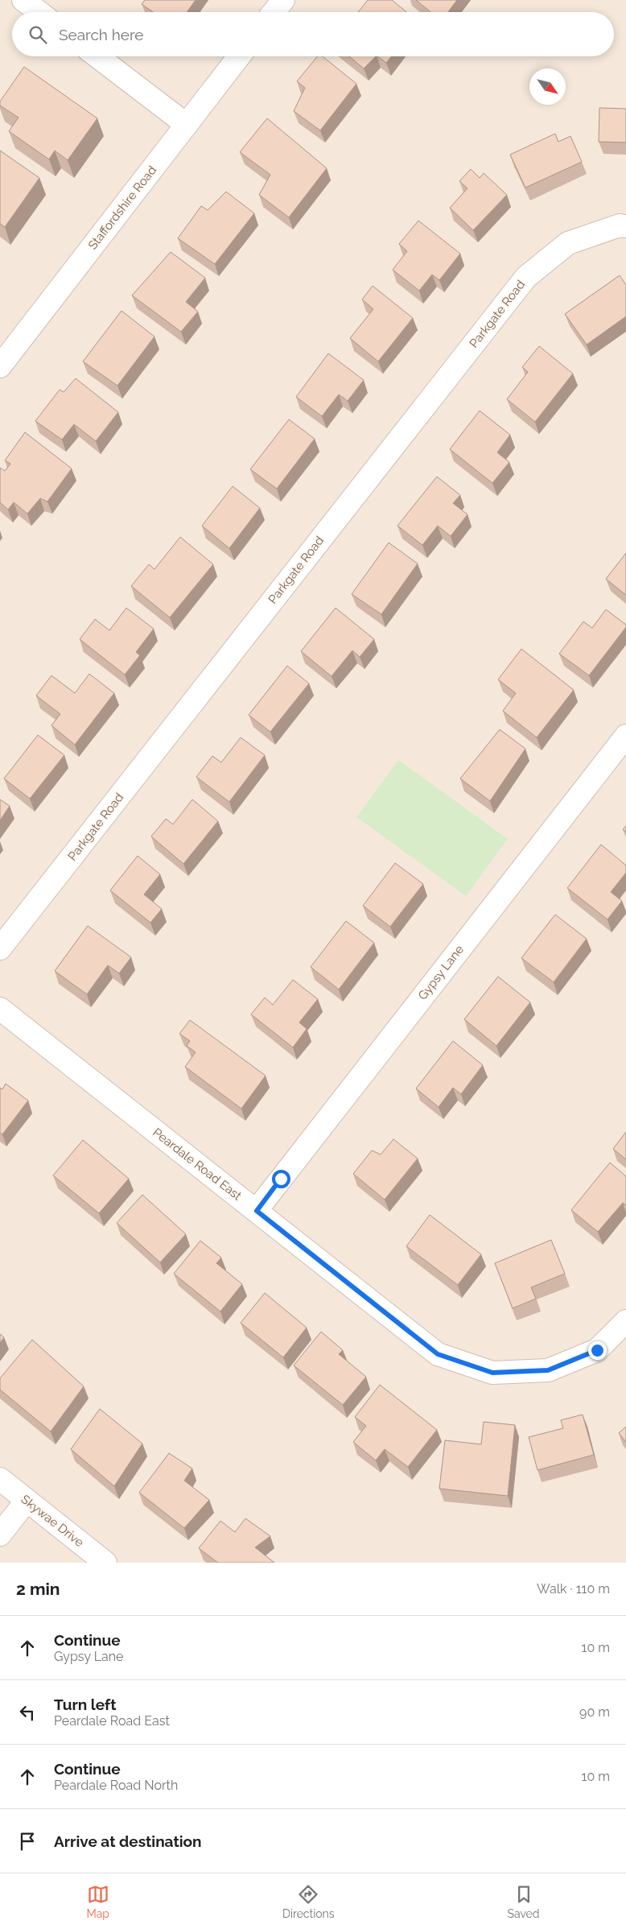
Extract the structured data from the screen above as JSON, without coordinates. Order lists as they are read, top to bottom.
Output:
{
  "streets": {
    "street": [
      "Staffordshire Road",
      "Parkgate Road",
      "Gypsy Lane",
      "Peardale Road East",
      "Skywae Drive"
    ]
  },
  "crossings": [
    ["Gypsy Lane", "Peardale Road East"]
  ],
  "north": "bottom right",
  "page": {
    "search": "Search here",
    "heading": ["2 min", "Walk · 110 m"],
    "list": [
      ["Continue", "Gypsy Lane", "10 m"],
      ["Turn left", "Peardale Road East", "90 m"],
      ["Continue", "Peardale Road North", "10 m"],
      "Arrive at destination"
    ],
    "nav": ["Map", "Directions", "Saved"]
  }
}
